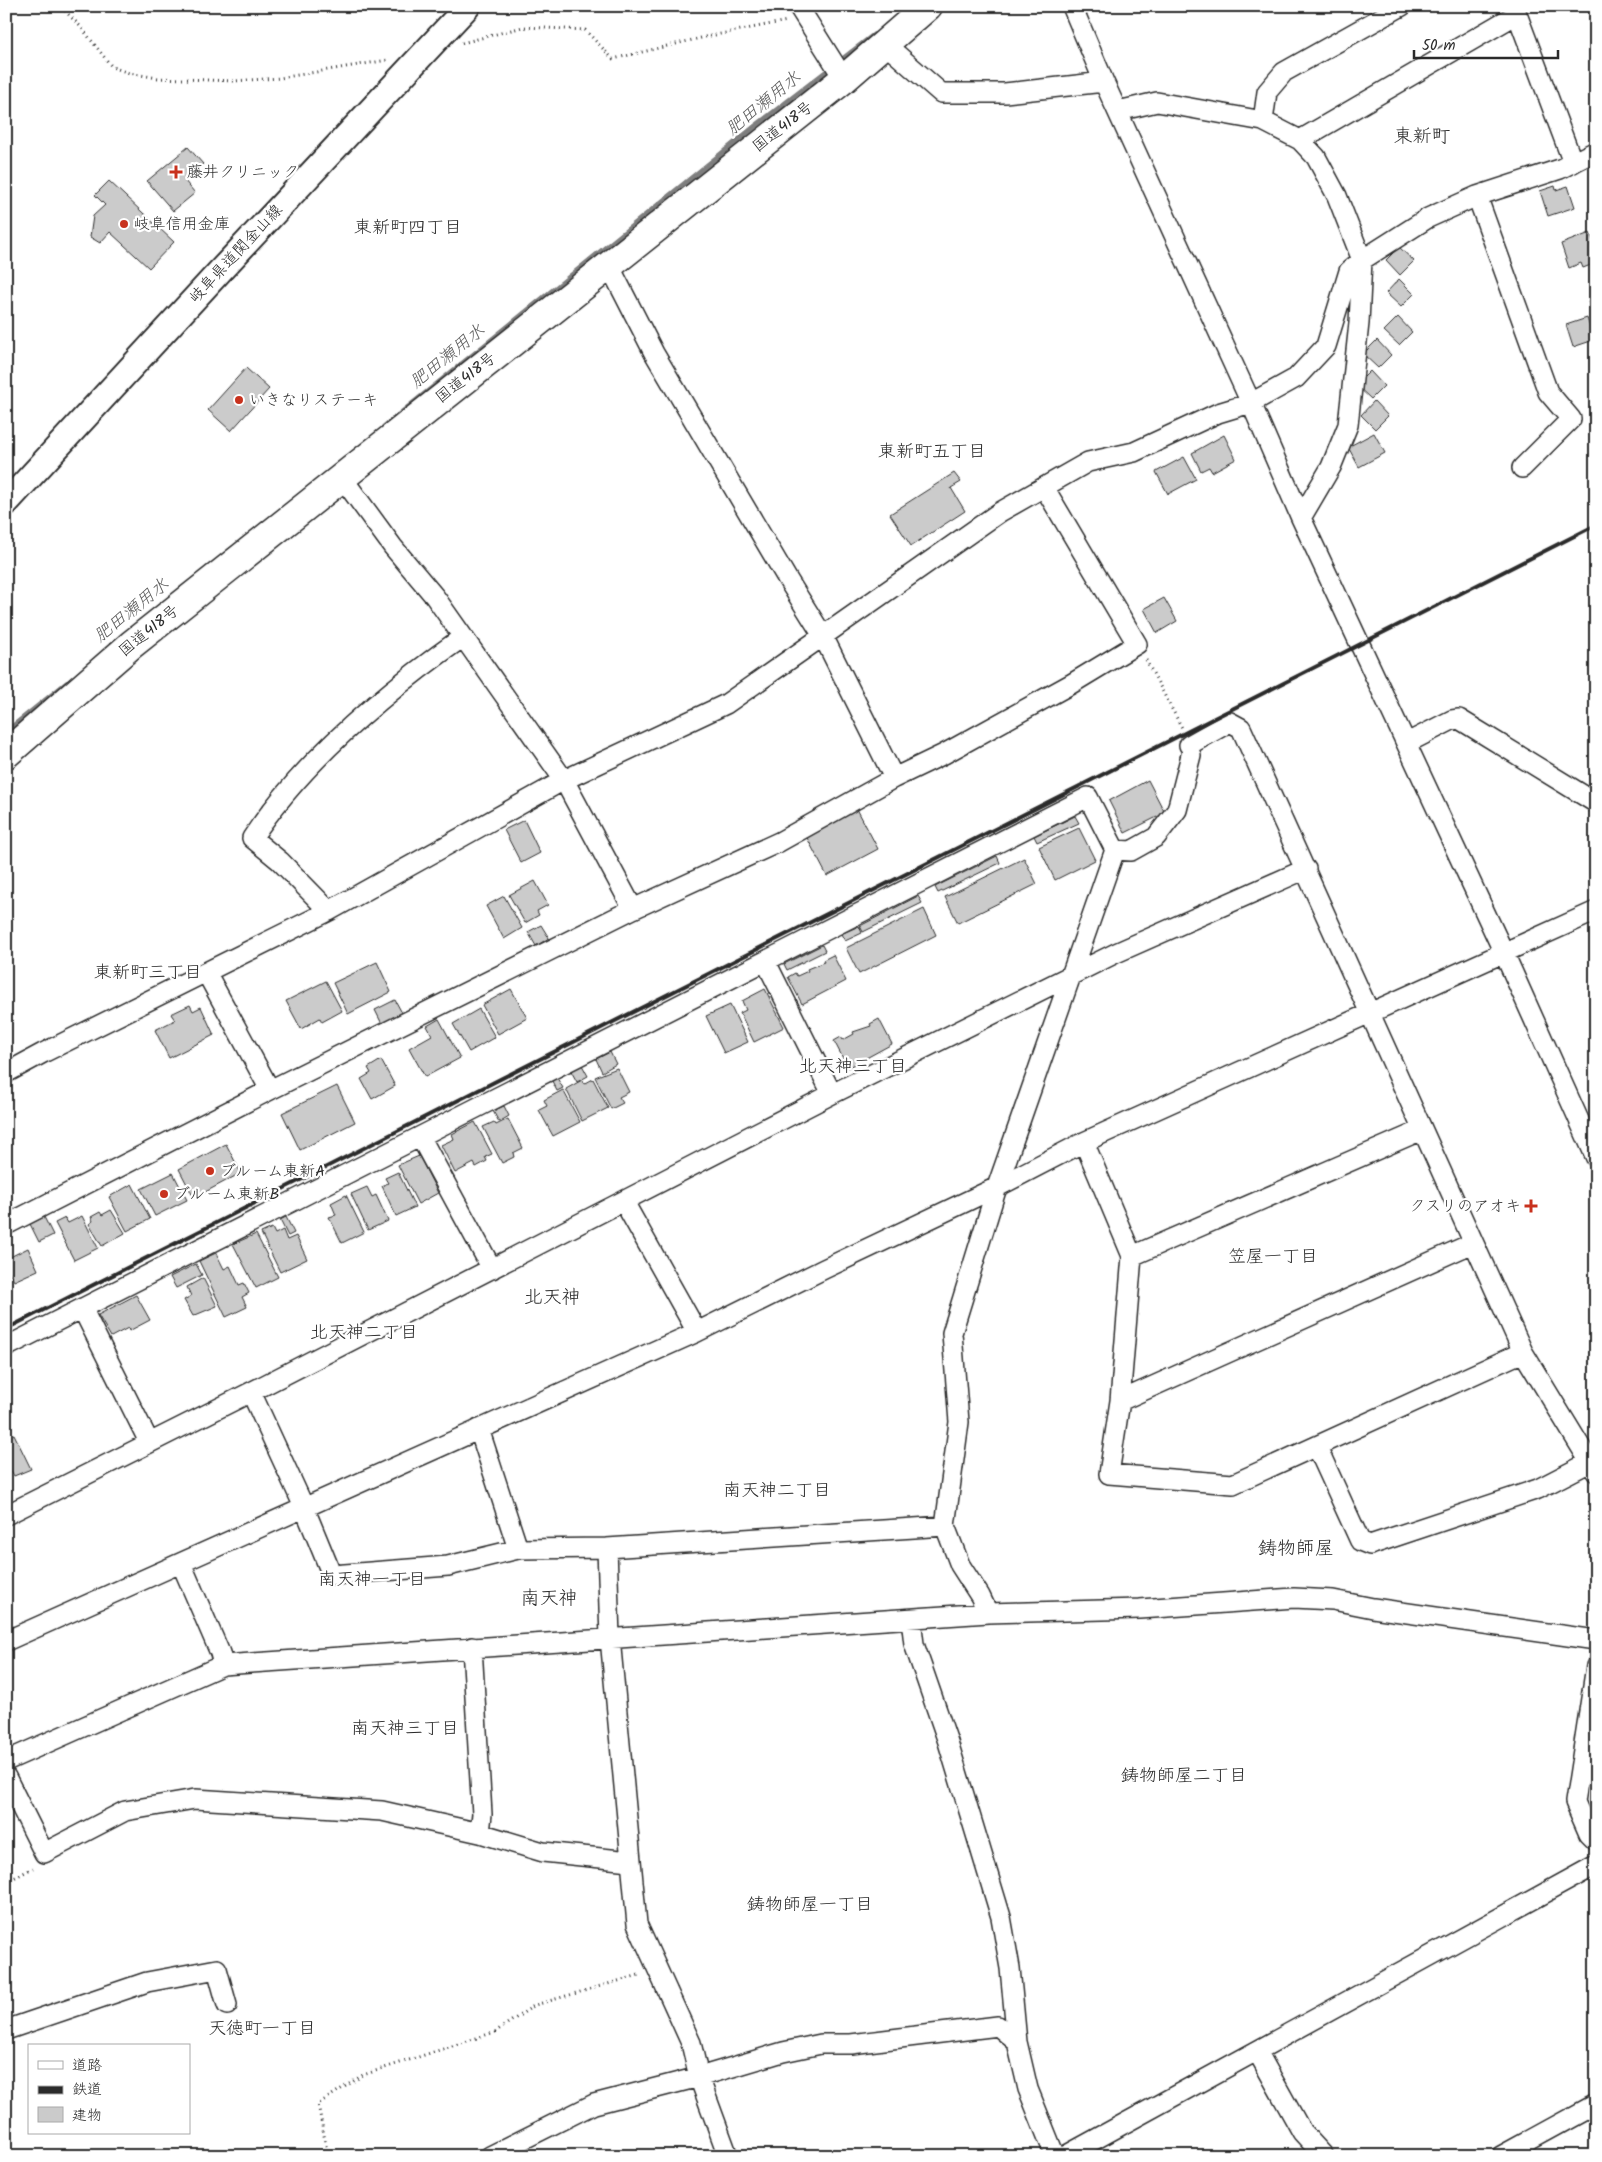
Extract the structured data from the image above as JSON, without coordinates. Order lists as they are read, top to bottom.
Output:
{
  "streets": {
    "highway": ["国道418号"],
    "main road": ["岐阜県道関金山線"]
  },
  "districts": [
    "東新町",
    "東新町四丁目",
    "東新町五丁目",
    "東新町三丁目",
    "北天神三丁目",
    "笠屋一丁目",
    "北天神",
    "北天神二丁目",
    "南天神二丁目",
    "鋳物師屋",
    "南天神一丁目",
    "南天神",
    "南天神三丁目",
    "鋳物師屋二丁目",
    "鋳物師屋一丁目",
    "天徳町一丁目"
  ],
  "water": ["肥田瀬用水"],
  "places": {
    "health": ["藤井クリニック", "クスリのアオキ"],
    "other": [
      "岐阜信用金庫",
      "いきなりステーキ",
      "ブルーム東新A",
      "ブルーム東新B"
    ]
  },
  "legend": ["道路", "鉄道", "建物"],
  "scale_bar": "50 m"
}
